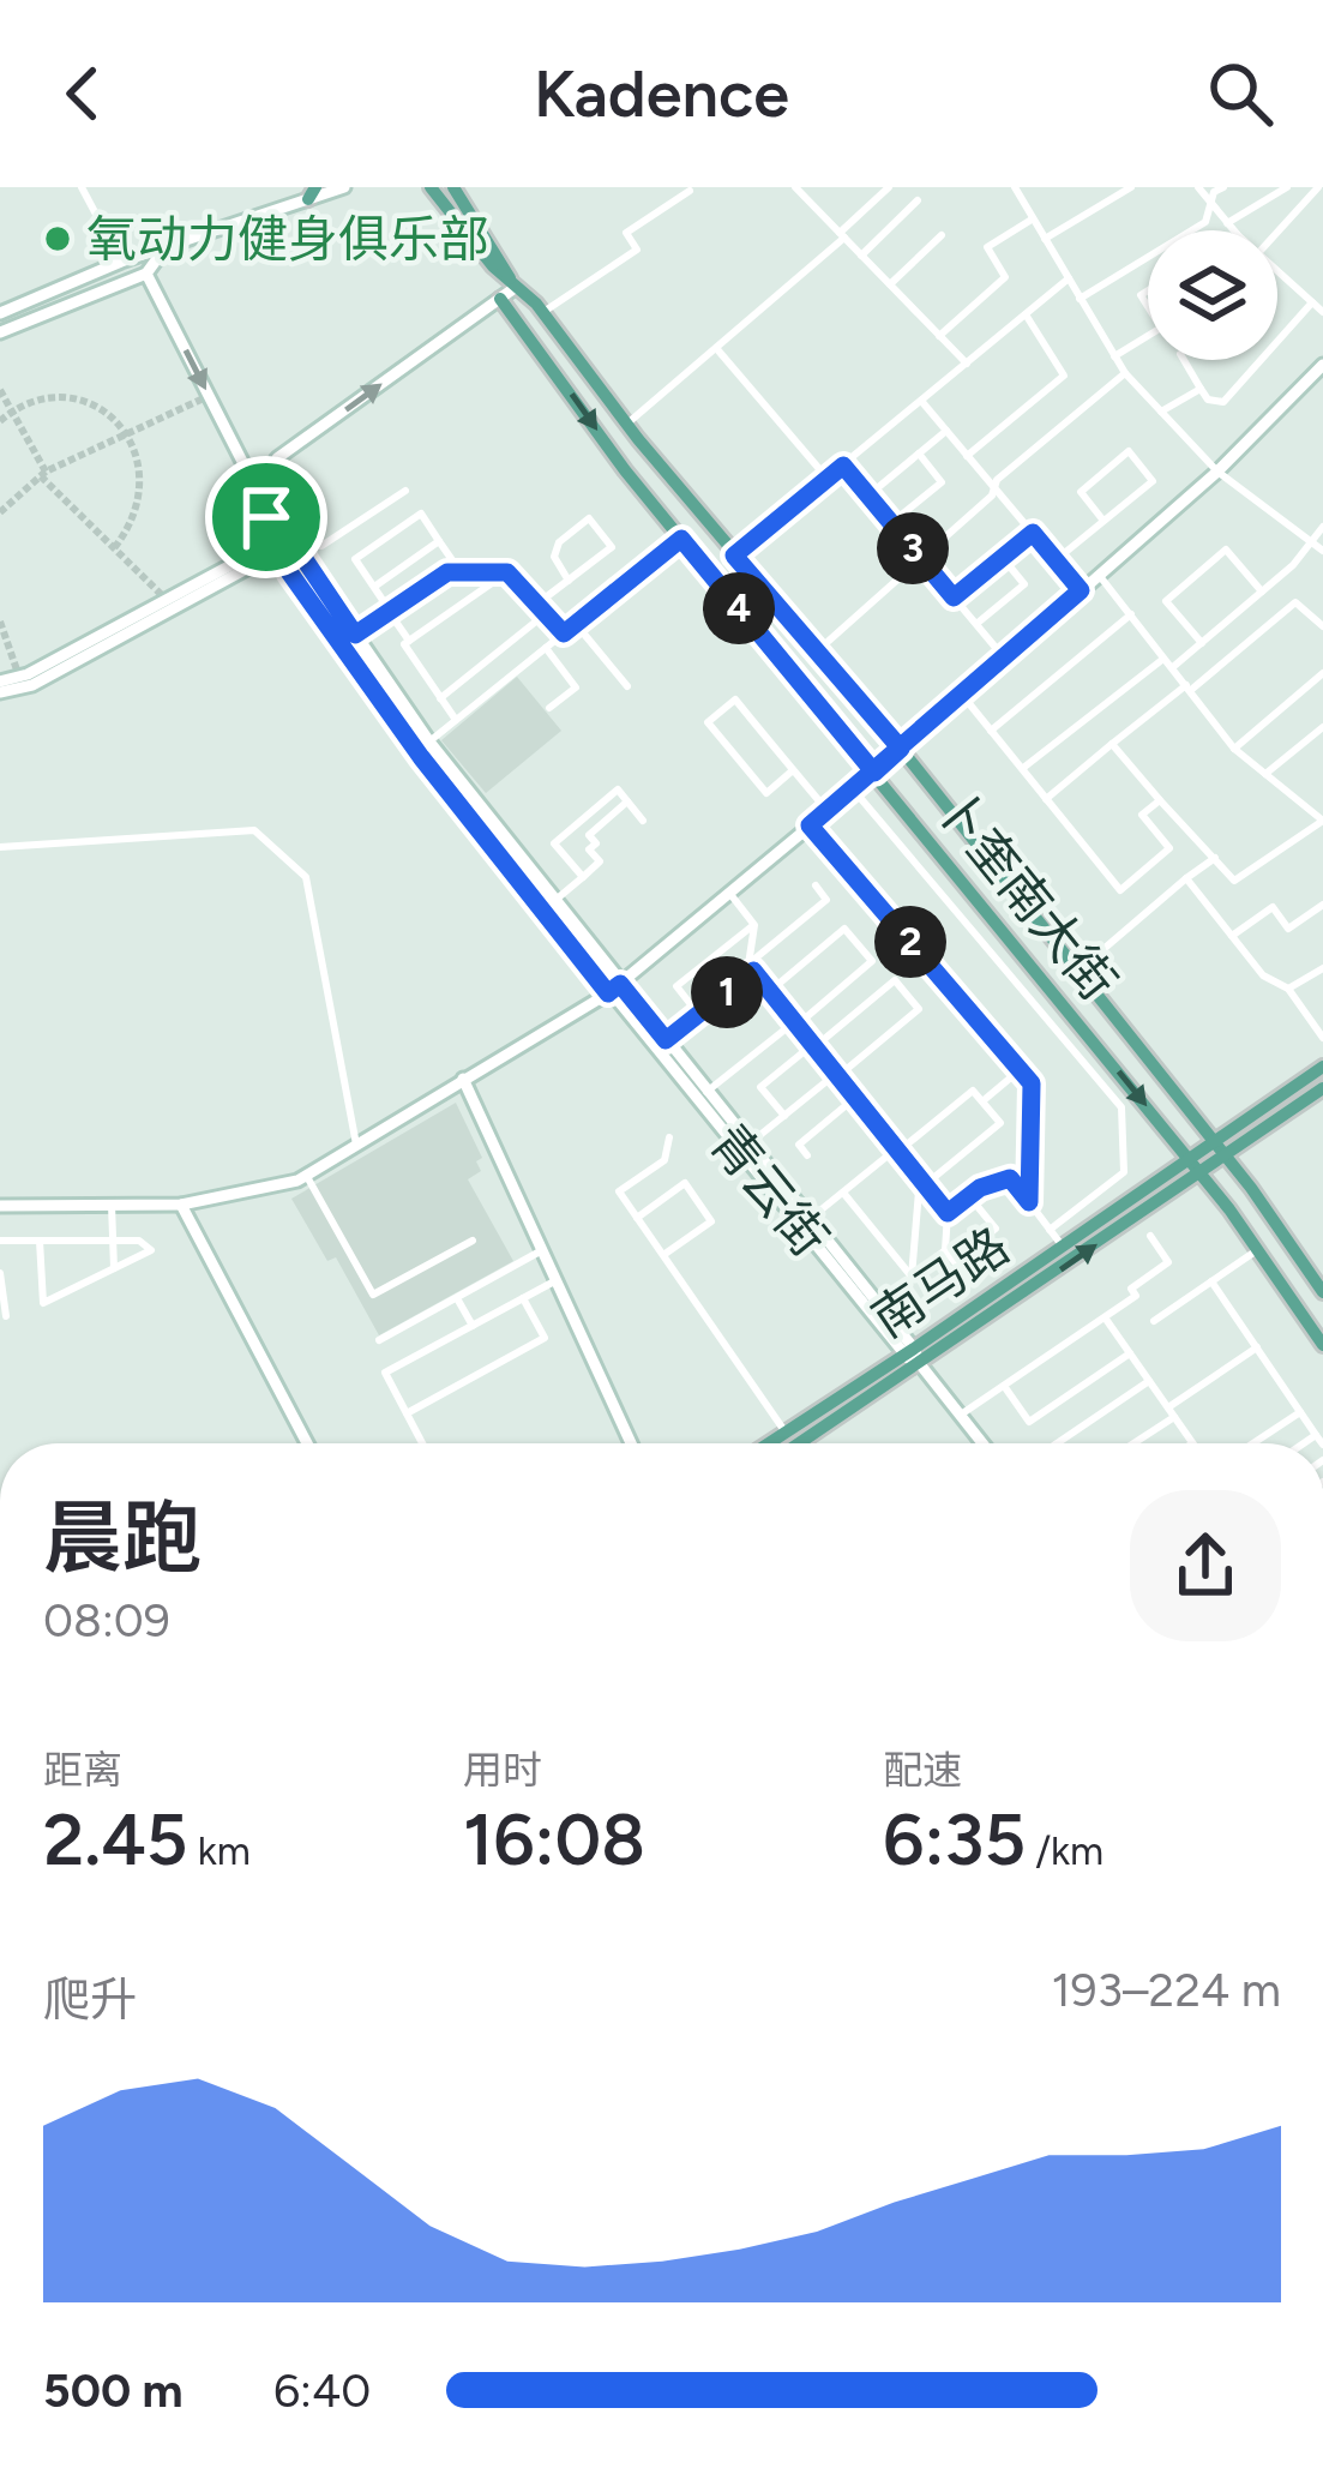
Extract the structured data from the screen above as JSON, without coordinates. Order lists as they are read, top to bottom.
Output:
{
  "streets": {
    "main road": ["卜奎南大街", "青云街", "南马路"]
  },
  "crossings": [
    ["卜奎南大街", "南马路"],
    ["青云街", "南马路"]
  ],
  "places": ["氧动力健身俱乐部"],
  "page": {
    "header": "Kadence",
    "pins": [
      "3",
      "4",
      "2",
      "1"
    ],
    "heading": ["晨跑", "08:09"],
    "stats": [
      ["距离", "2.45 km"],
      ["用时", "16:08"],
      ["配速", "6:35 /km"]
    ],
    "chart": ["爬升", "193–224 m"],
    "list": [
      {
        "name": "500 m",
        "note": "6:40"
      }
    ]
  }
}
